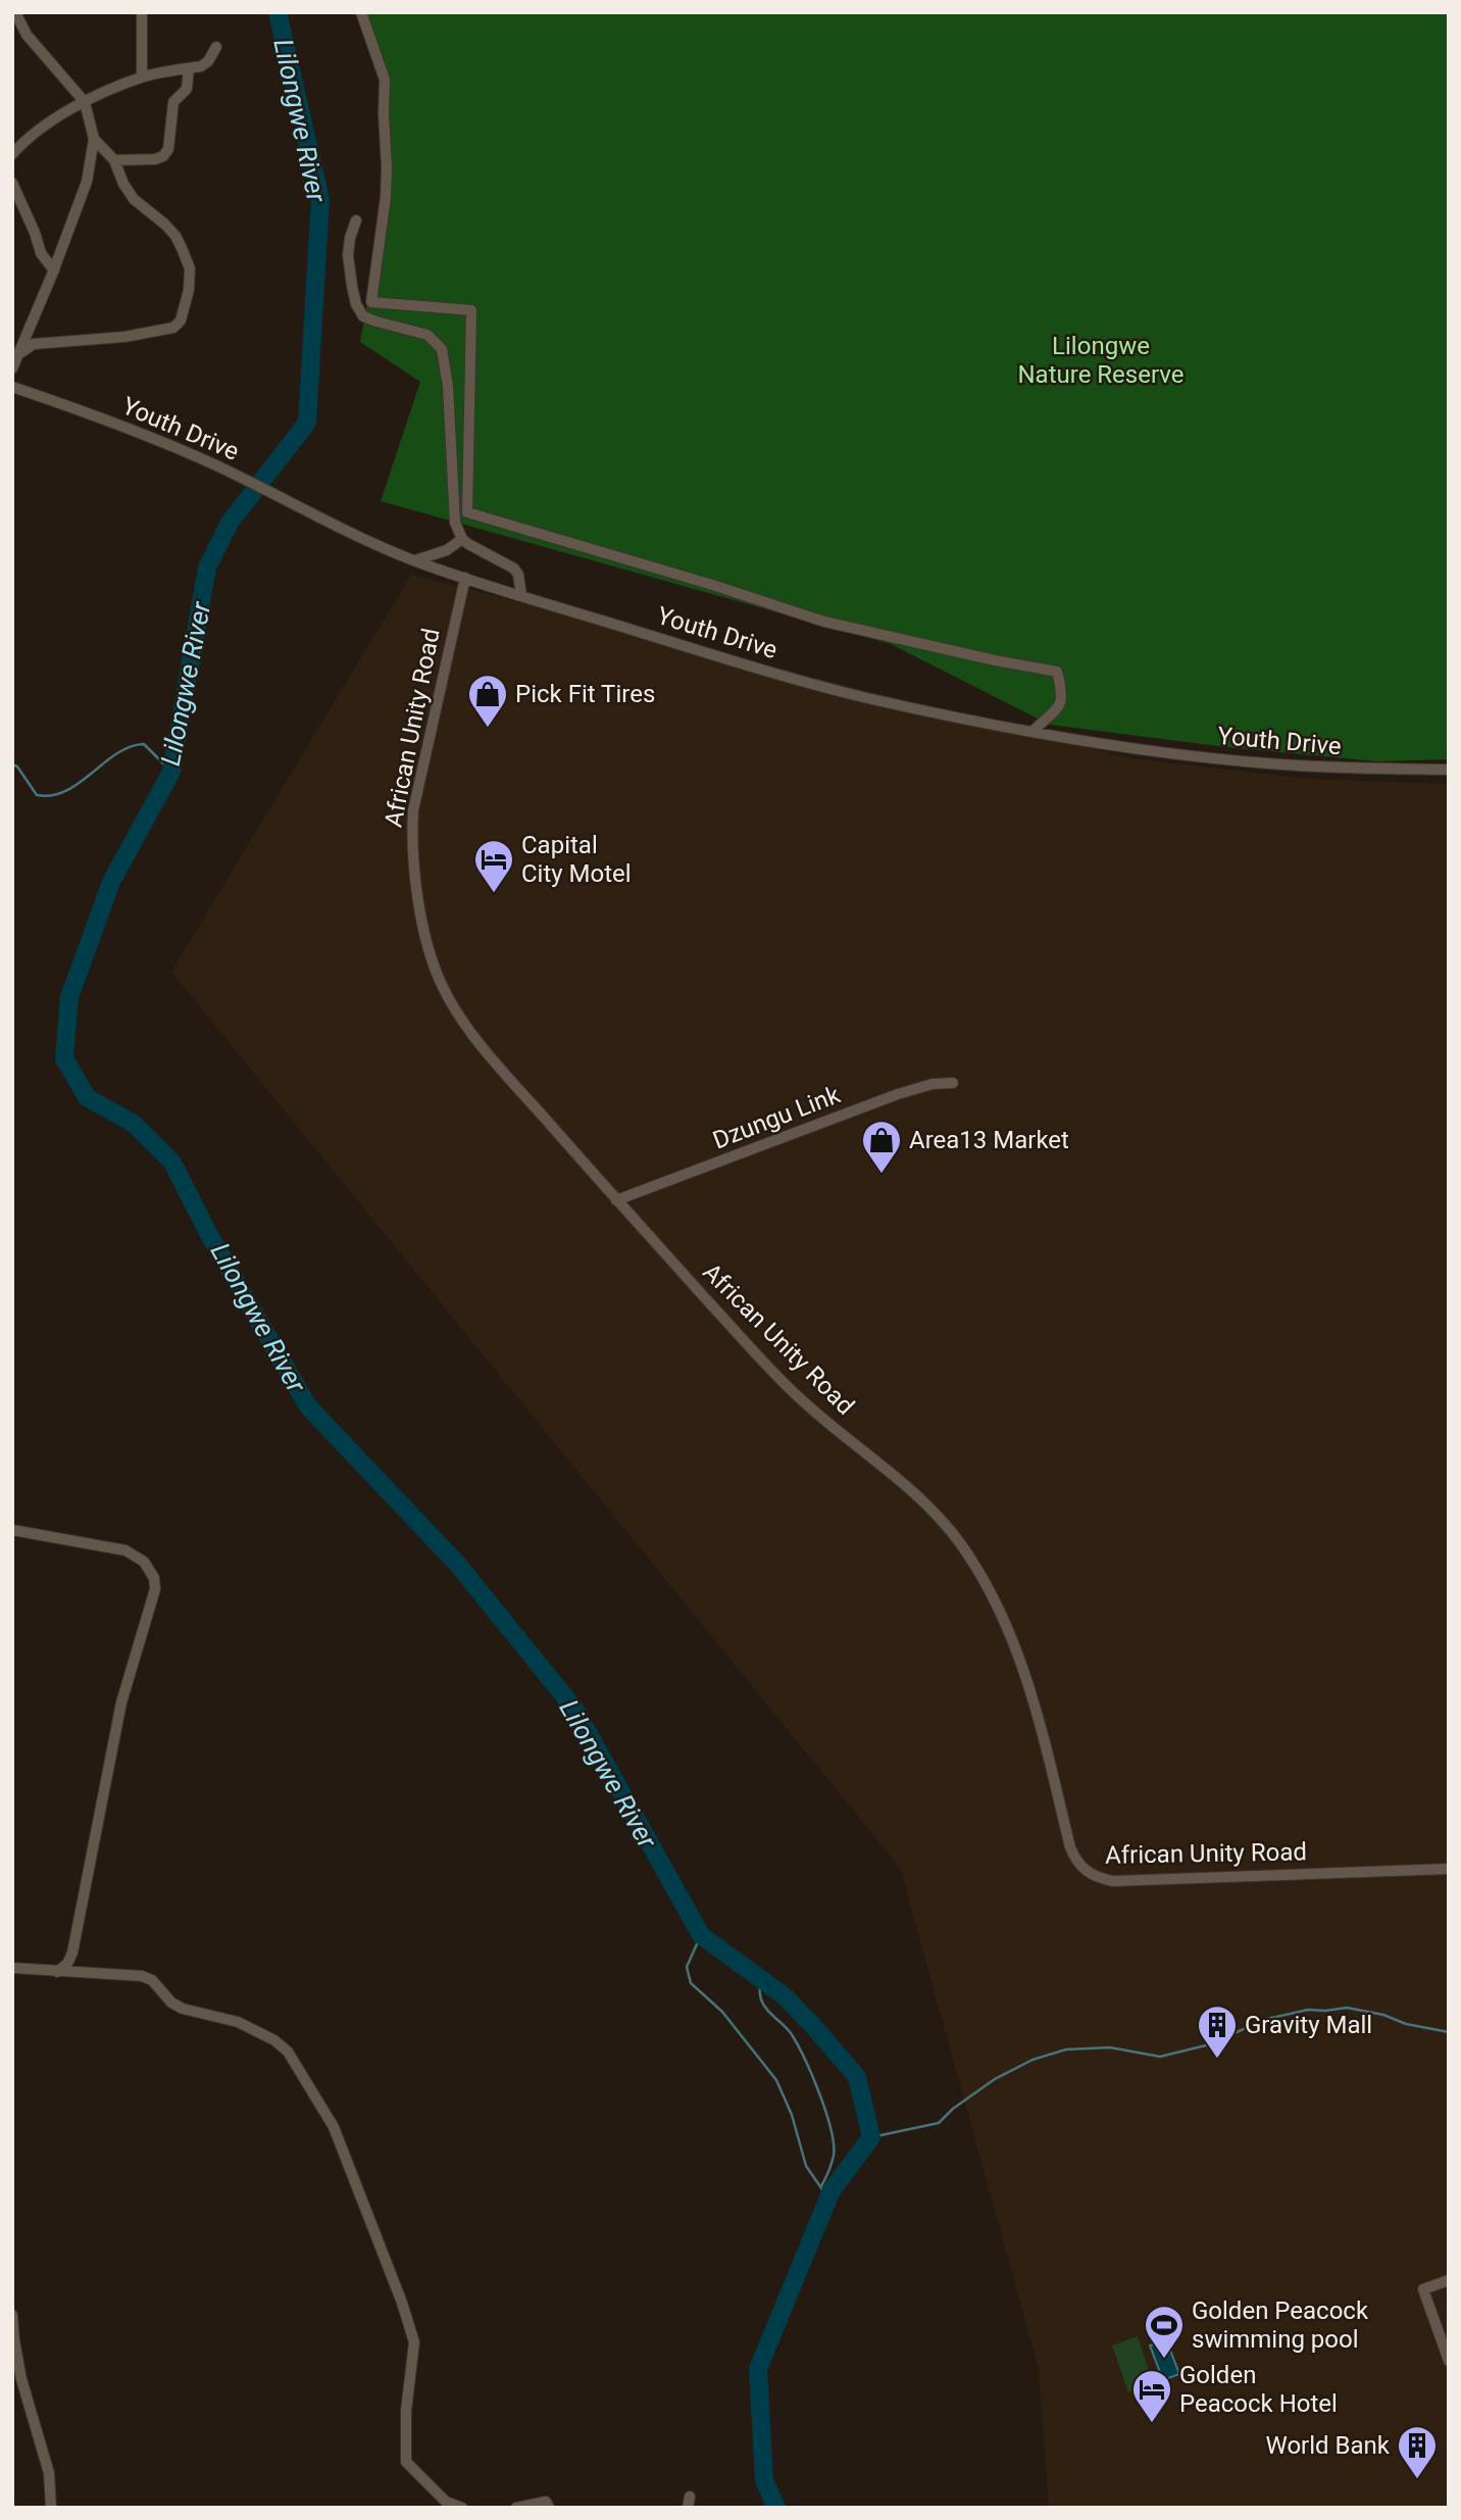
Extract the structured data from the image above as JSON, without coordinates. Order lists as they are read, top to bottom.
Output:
{
  "streets": {
    "street": ["Youth Drive", "African Unity Road", "Dzungu Link"]
  },
  "crossings": [
    ["Youth Drive", "African Unity Road"],
    ["African Unity Road", "Dzungu Link"]
  ],
  "water": ["Lilongwe River"],
  "parks": ["Lilongwe Nature Reserve"],
  "places": {
    "shop": ["Pick Fit Tires", "Area13 Market"],
    "hotel": ["Capital City Motel", "Golden Peacock Hotel"],
    "building": ["Gravity Mall", "World Bank"],
    "sports": ["Golden Peacock swimming pool"]
  }
}
